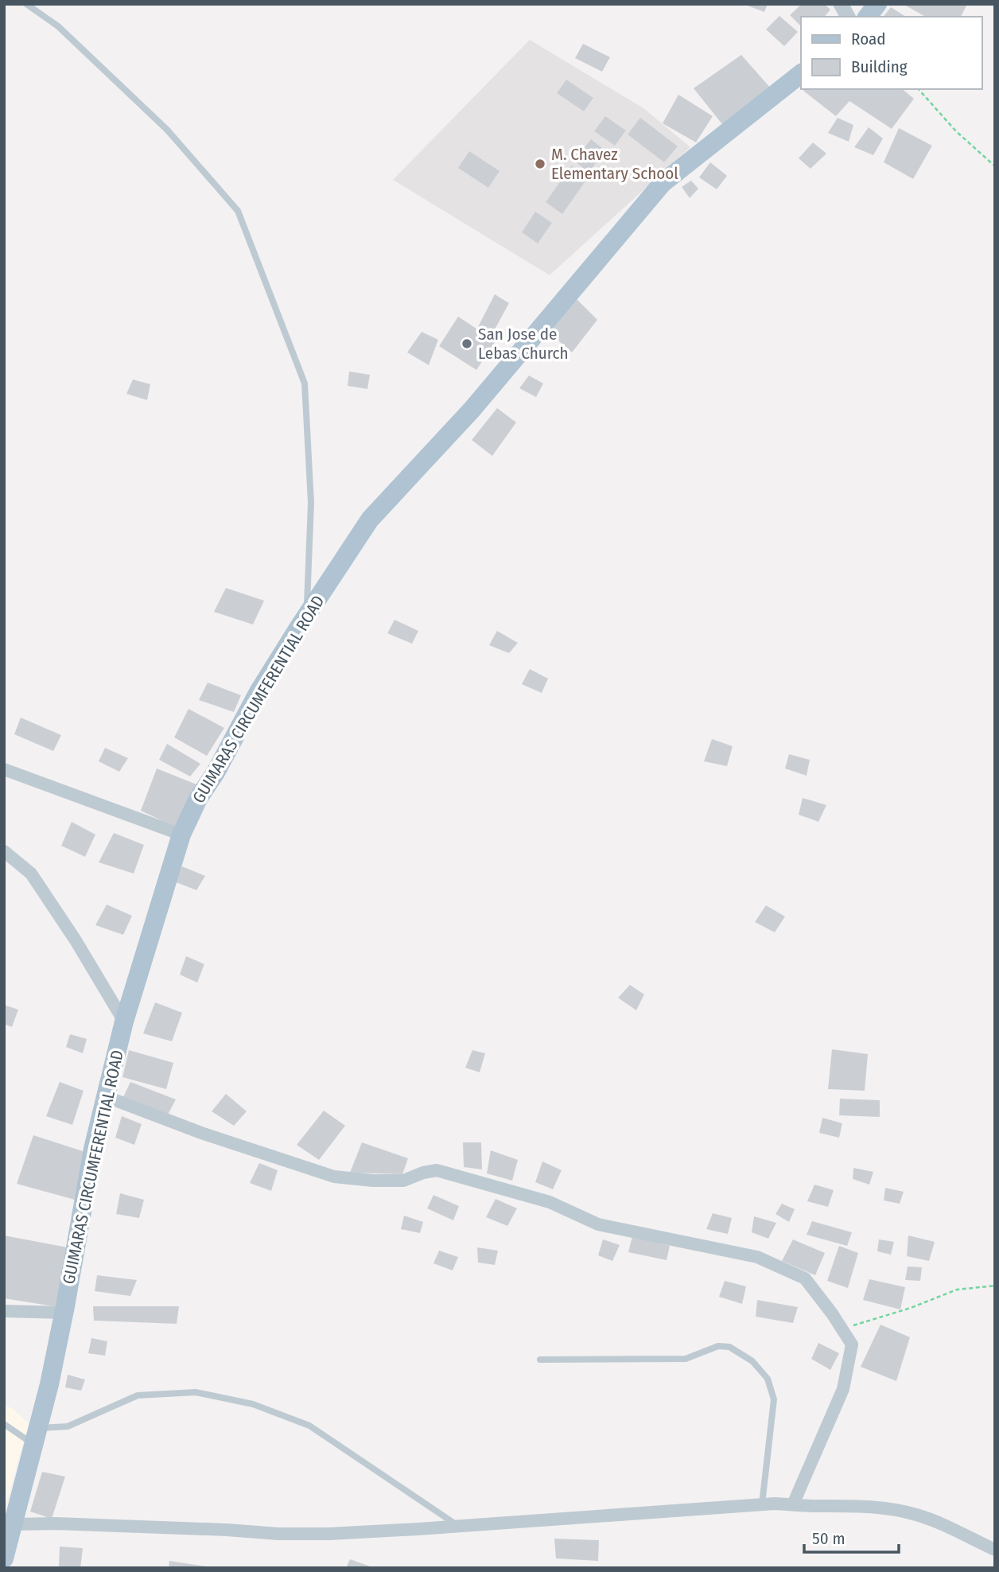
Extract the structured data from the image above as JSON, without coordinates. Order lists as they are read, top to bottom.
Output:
{
  "streets": {
    "main road": ["GUIMARAS CIRCUMFERENTIAL ROAD"]
  },
  "places": ["M. Chavez Elementary School", "San Jose de Lebas Church"],
  "legend": ["Road", "Building"],
  "scale_bar": "50 m"
}
